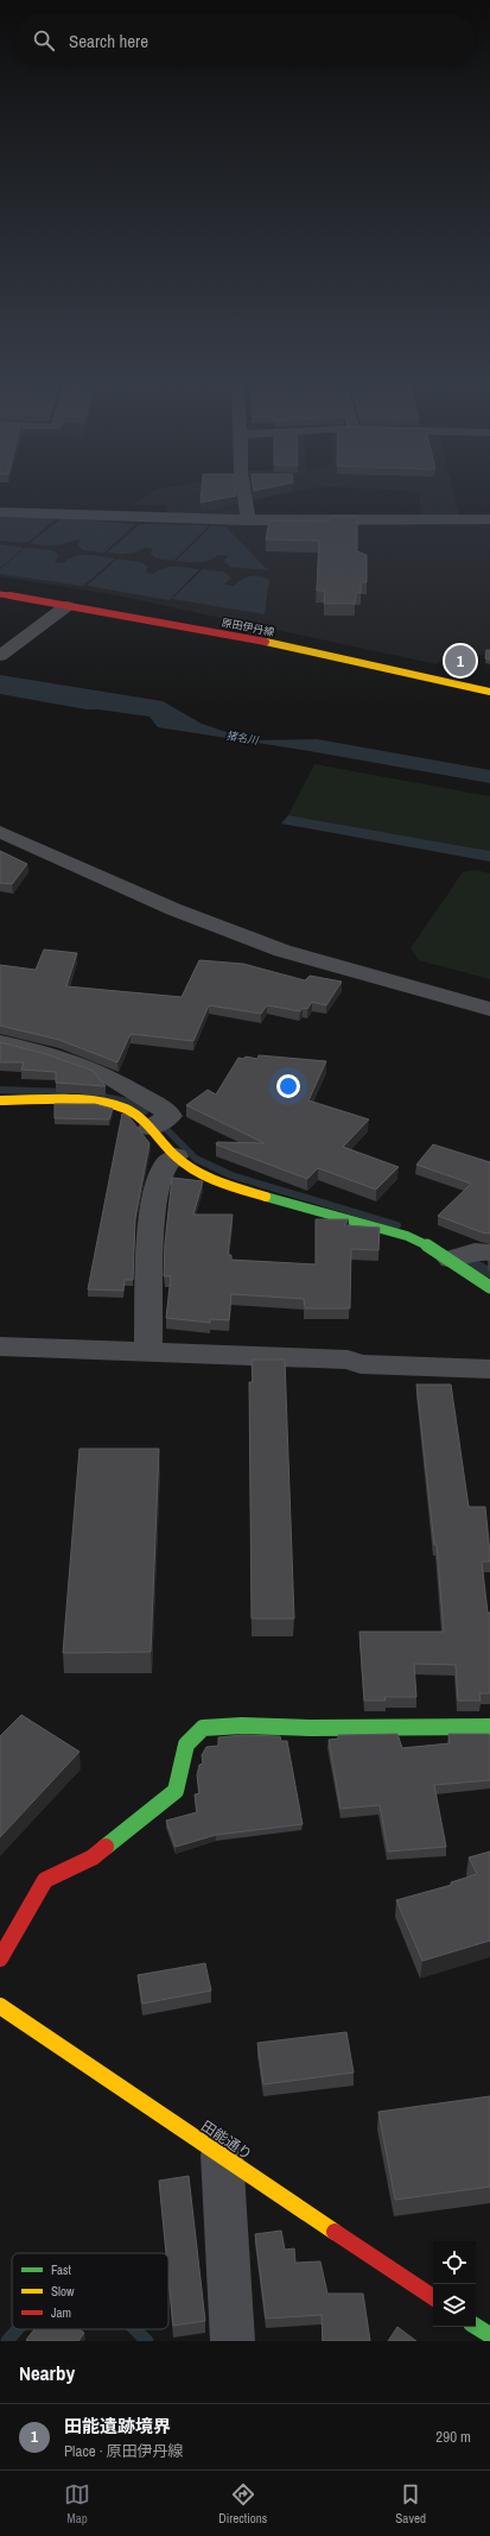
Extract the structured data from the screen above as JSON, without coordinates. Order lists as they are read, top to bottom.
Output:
{
  "streets": {
    "street": ["原田伊丹線", "田能通り"]
  },
  "water": ["猪名川"],
  "legend": ["Fast", "Slow", "Jam"],
  "page": {
    "search": "Search here",
    "pins": "1",
    "heading": "Nearby",
    "list": [
      {
        "mark": "1",
        "name": "田能遺跡境界",
        "note": "Place · 原田伊丹線",
        "value": "290 m"
      }
    ],
    "nav": ["Map", "Directions", "Saved"]
  }
}
